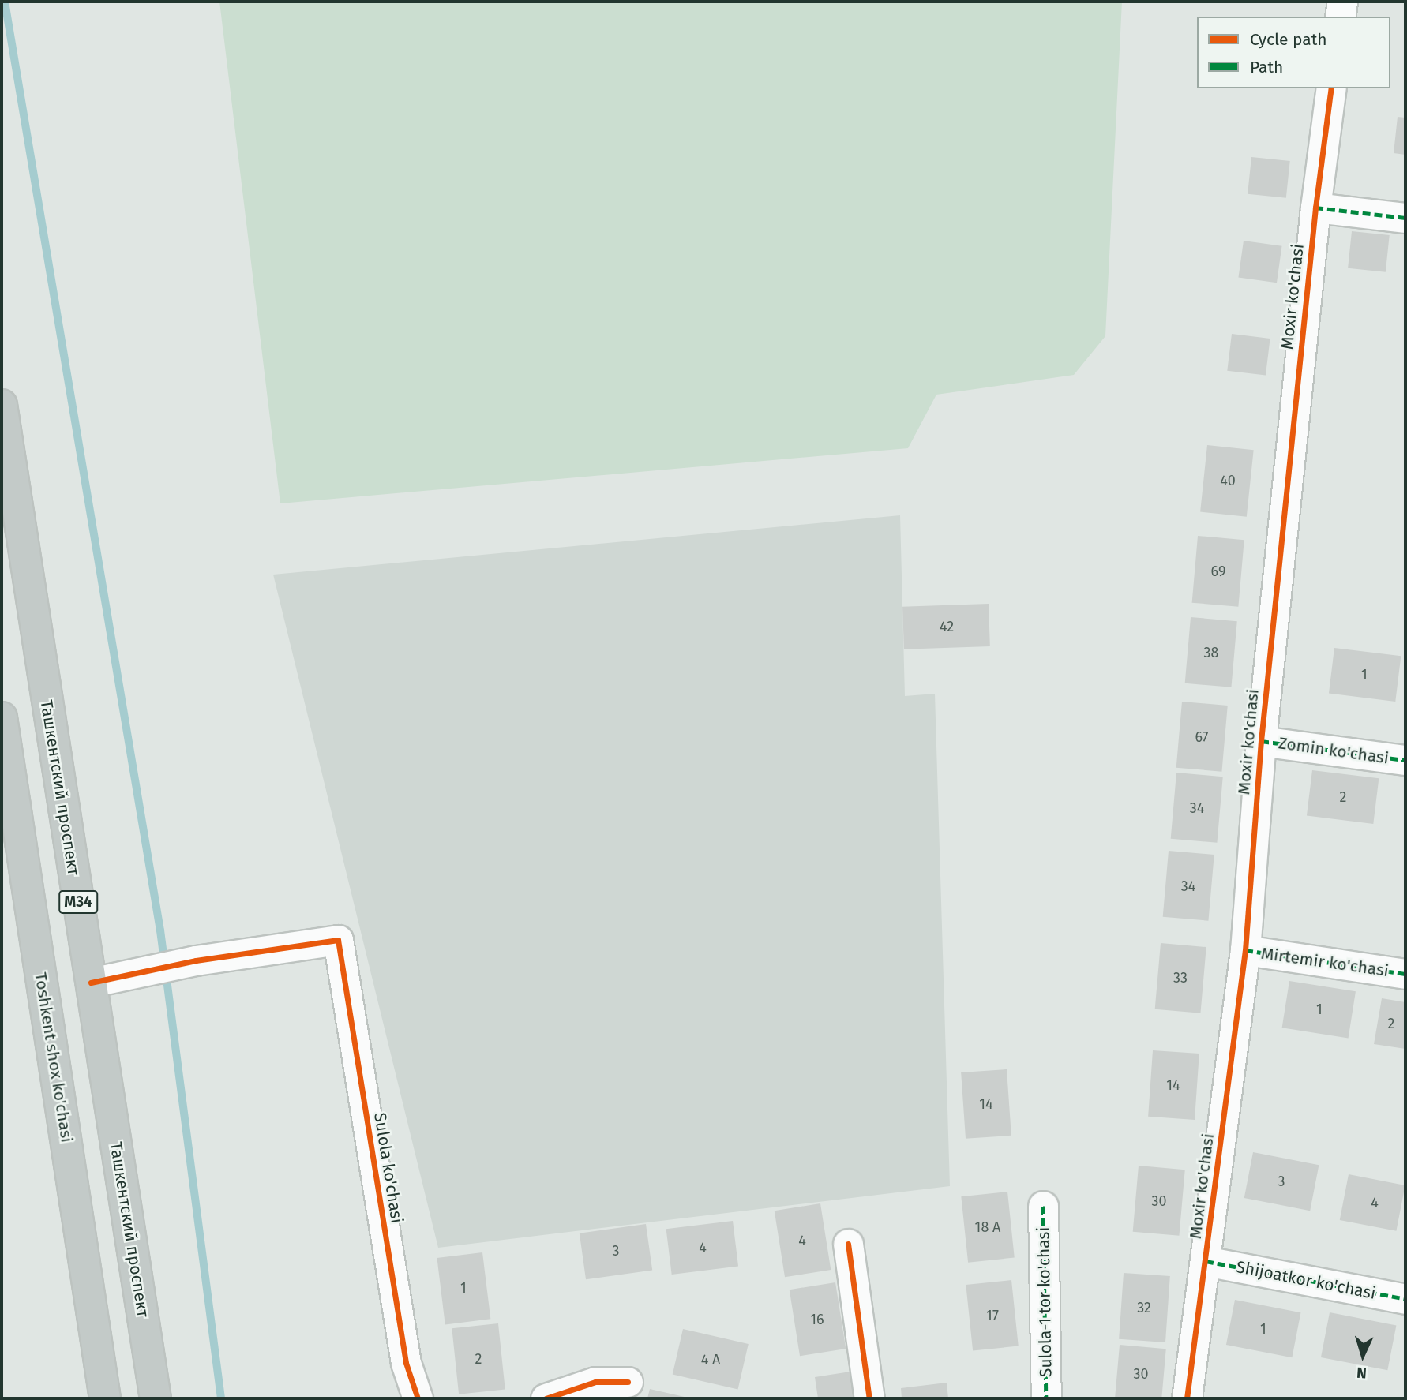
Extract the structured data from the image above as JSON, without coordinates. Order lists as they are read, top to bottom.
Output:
{
  "streets": {
    "highway": ["Ташкентский проспект", "M34", "Toshkent shox ko'chasi"],
    "street": [
      "Moxir ko'chasi",
      "Zomin ko'chasi",
      "Mirtemir ko'chasi",
      "Sulola ko'chasi",
      "Shijoatkor ko'chasi",
      "Sulola-1 tor ko'chasi"
    ]
  },
  "crossings": [
    ["Moxir ko'chasi", "Zomin ko'chasi"],
    ["Moxir ko'chasi", "Mirtemir ko'chasi"],
    ["Moxir ko'chasi", "Shijoatkor ko'chasi"],
    ["Ташкентский проспект", "Sulola ko'chasi"]
  ],
  "house_numbers": [
    "40",
    "69",
    "42",
    "38",
    "1",
    "67",
    "2",
    "34",
    "34",
    "33",
    "1",
    "2",
    "14",
    "14",
    "3",
    "30",
    "4",
    "18 А",
    "4",
    "4",
    "3",
    "1",
    "32",
    "17",
    "16",
    "1",
    "2",
    "4 А",
    "30"
  ],
  "legend": ["Cycle path", "Path"],
  "north": "bottom"
}
